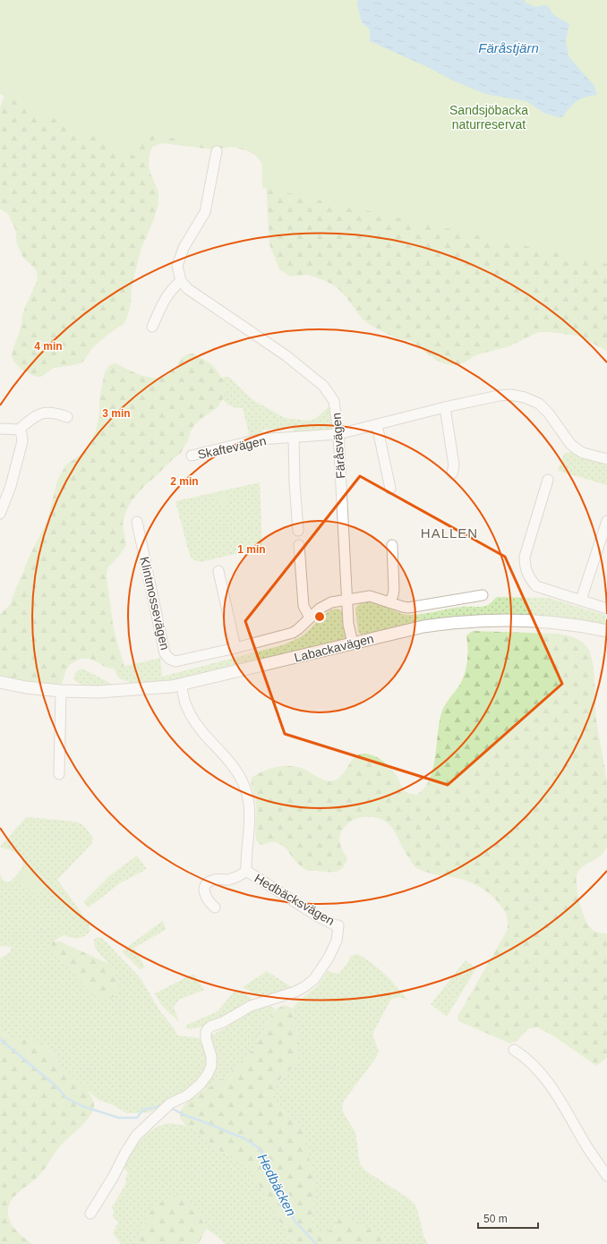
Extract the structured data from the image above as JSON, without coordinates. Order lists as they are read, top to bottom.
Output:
{
  "streets": {
    "street": [
      "Färåsvägen",
      "Skaftevägen",
      "Klintmossevägen",
      "Labackavägen",
      "Hedbäcksvägen"
    ]
  },
  "crossings": [
    ["Färåsvägen", "Skaftevägen"],
    ["Färåsvägen", "Klintmossevägen"],
    ["Färåsvägen", "Labackavägen"],
    ["Labackavägen", "Hedbäcksvägen"]
  ],
  "districts": ["HALLEN"],
  "water": ["Färåstjärn", "Hedbäcken"],
  "parks": ["Sandsjöbacka naturreservat"],
  "scale_bar": "50 m",
  "rings": [
    "4 min",
    "3 min",
    "2 min",
    "1 min"
  ]
}
